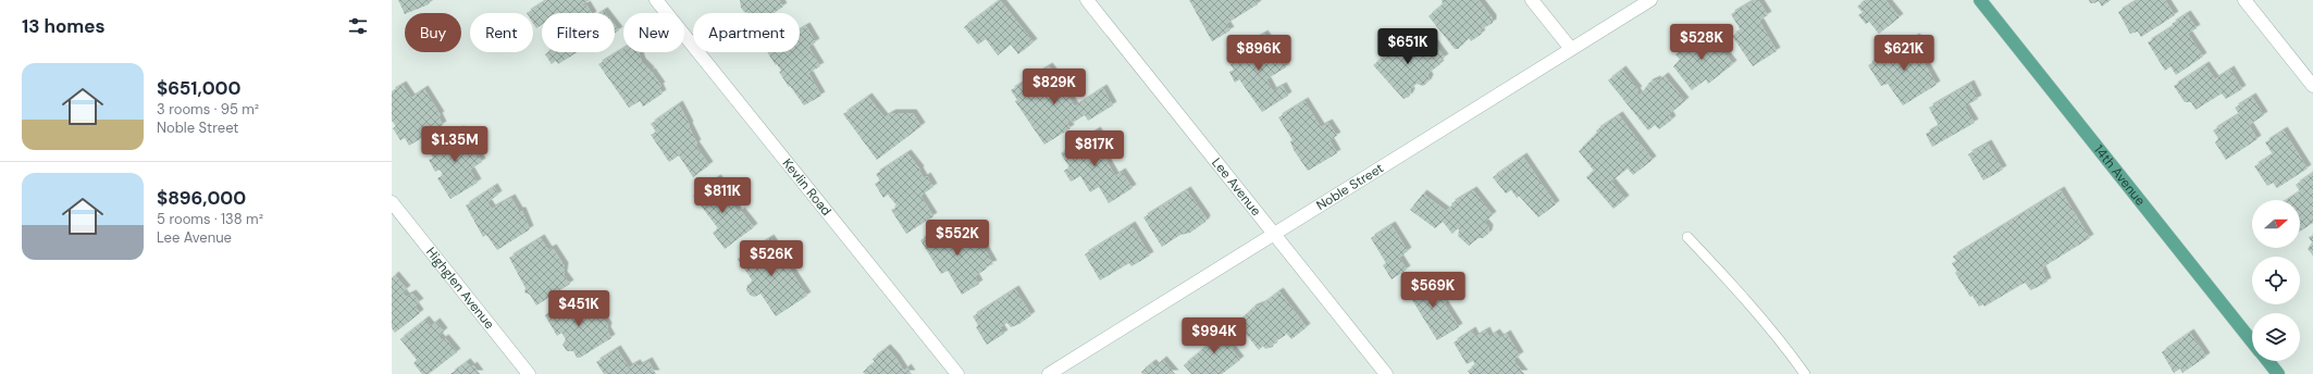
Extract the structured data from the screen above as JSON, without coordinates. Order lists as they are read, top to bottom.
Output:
{
  "streets": {
    "main road": ["14th Avenue"],
    "street": [
      "Kevlin Road",
      "Lee Avenue",
      "Noble Street",
      "Highglen Avenue"
    ]
  },
  "crossings": [
    ["Lee Avenue", "Noble Street"]
  ],
  "north": "right",
  "page": {
    "heading": "13 homes",
    "chip": [
      "Buy",
      "Rent",
      "Filters",
      "New",
      "Apartment"
    ],
    "price": [
      "$528K",
      "$651K",
      "$896K",
      "$621K",
      "$829K",
      "$1.35M",
      "$817K",
      "$811K",
      "$552K",
      "$526K",
      "$569K",
      "$451K",
      "$994K"
    ],
    "list": [
      {
        "name": "$651,000",
        "note": "3 rooms · 95 m² · Noble Street"
      },
      {
        "name": "$896,000",
        "note": "5 rooms · 138 m² · Lee Avenue"
      }
    ]
  }
}
